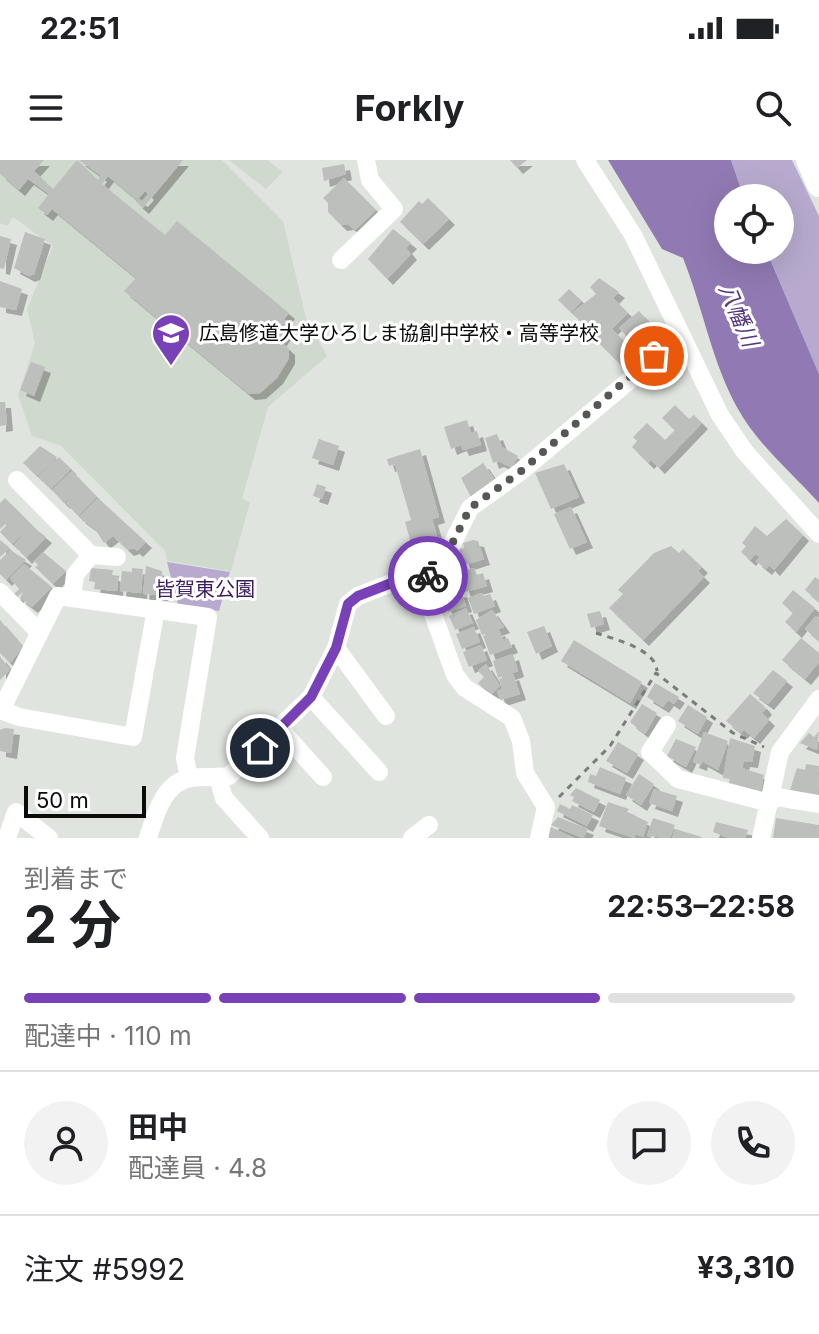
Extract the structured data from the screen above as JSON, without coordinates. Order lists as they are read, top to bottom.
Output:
{
  "water": ["八幡川"],
  "parks": ["皆賀東公園"],
  "places": {
    "school or university": ["広島修道大学ひろしま協創中学校・高等学校"]
  },
  "scale_bar": "50 m",
  "page": {
    "status": "22:51",
    "header": "Forkly",
    "scale": "50 m",
    "heading": ["2 分", "到着まで", "22:53–22:58"],
    "panel": [
      "田中",
      "配達員 · 4.8",
      "注文 #5992",
      "¥3,310"
    ],
    "bar": "配達中 · 110 m"
  }
}
